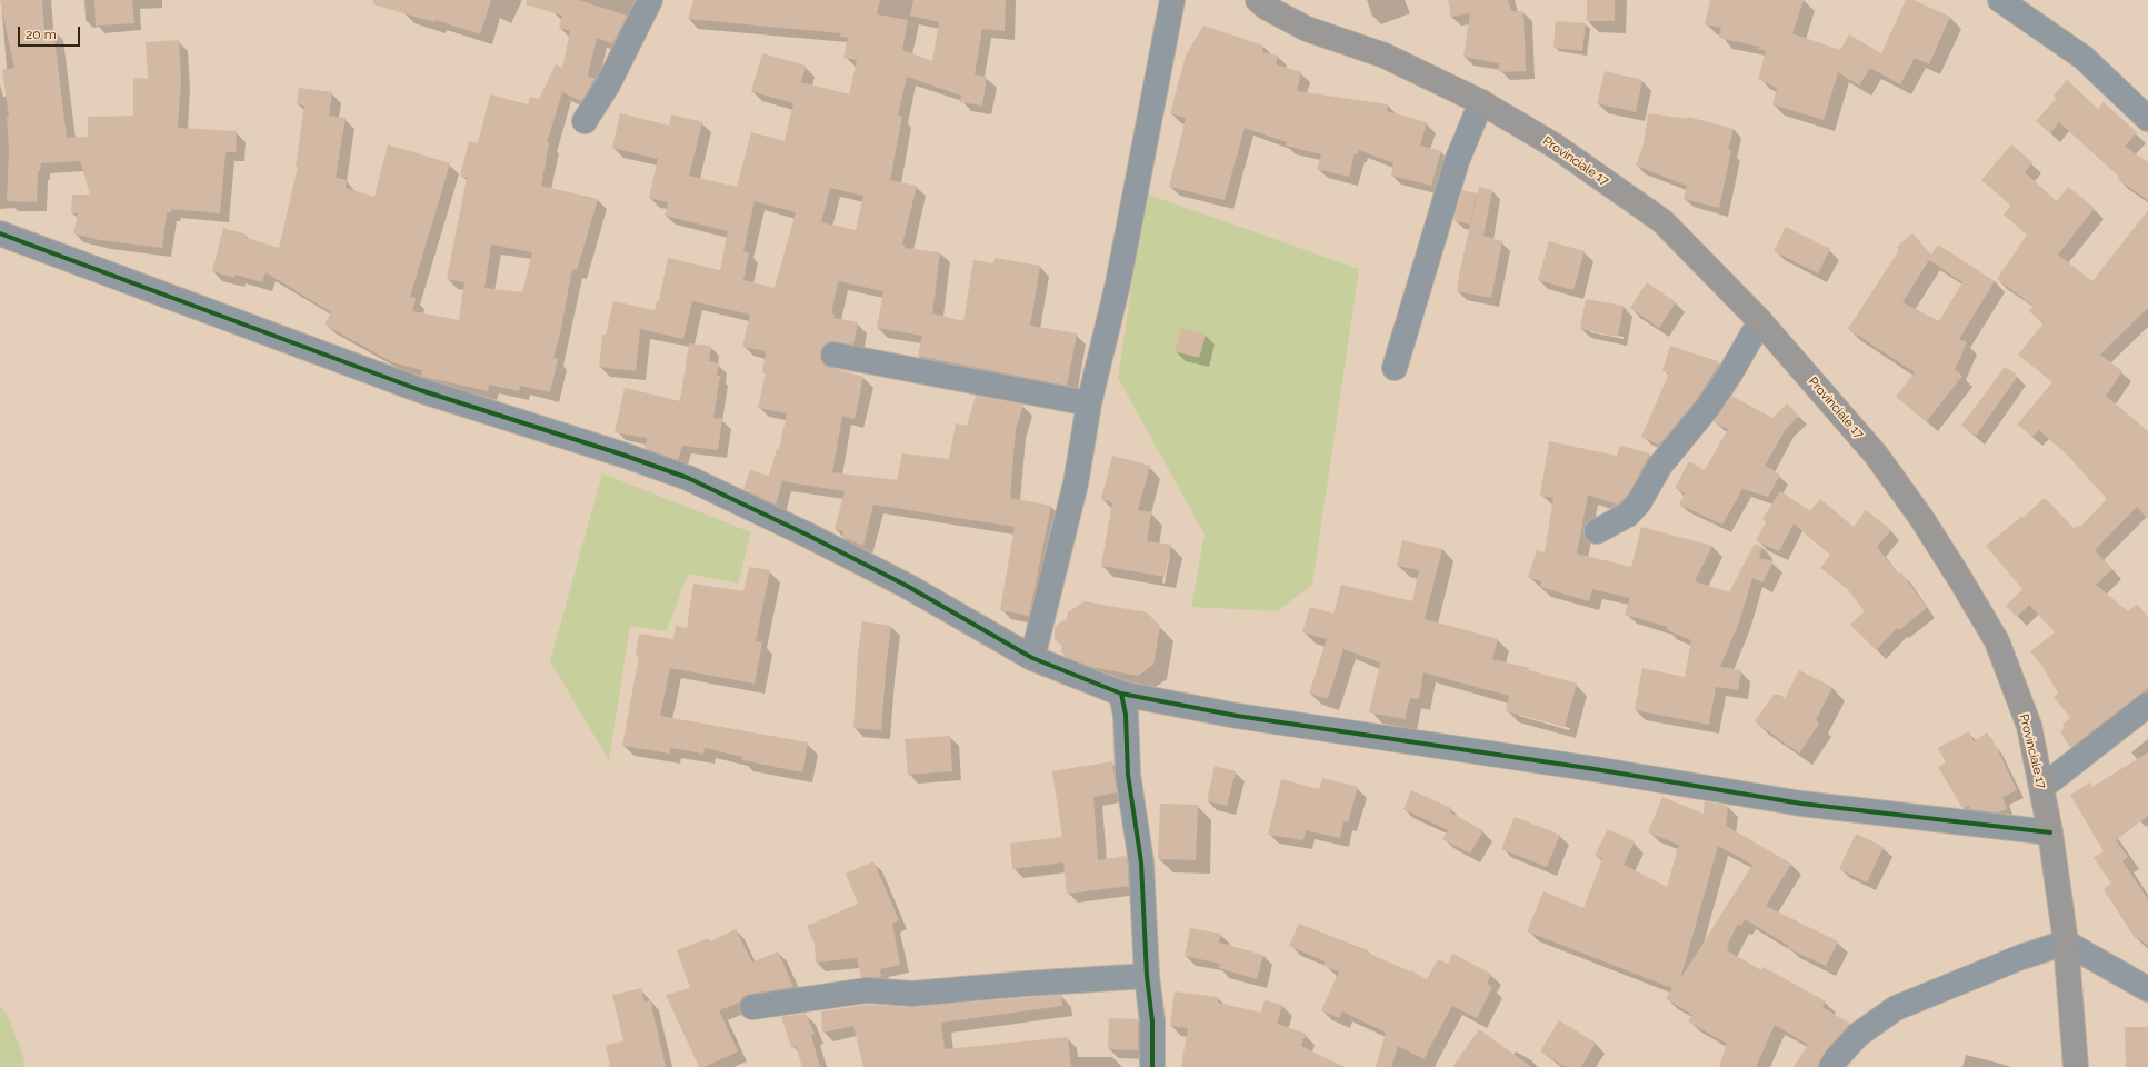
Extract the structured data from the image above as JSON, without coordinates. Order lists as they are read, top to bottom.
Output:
{
  "streets": {
    "main road": ["Provinciale 17"]
  },
  "scale_bar": "20 m"
}
